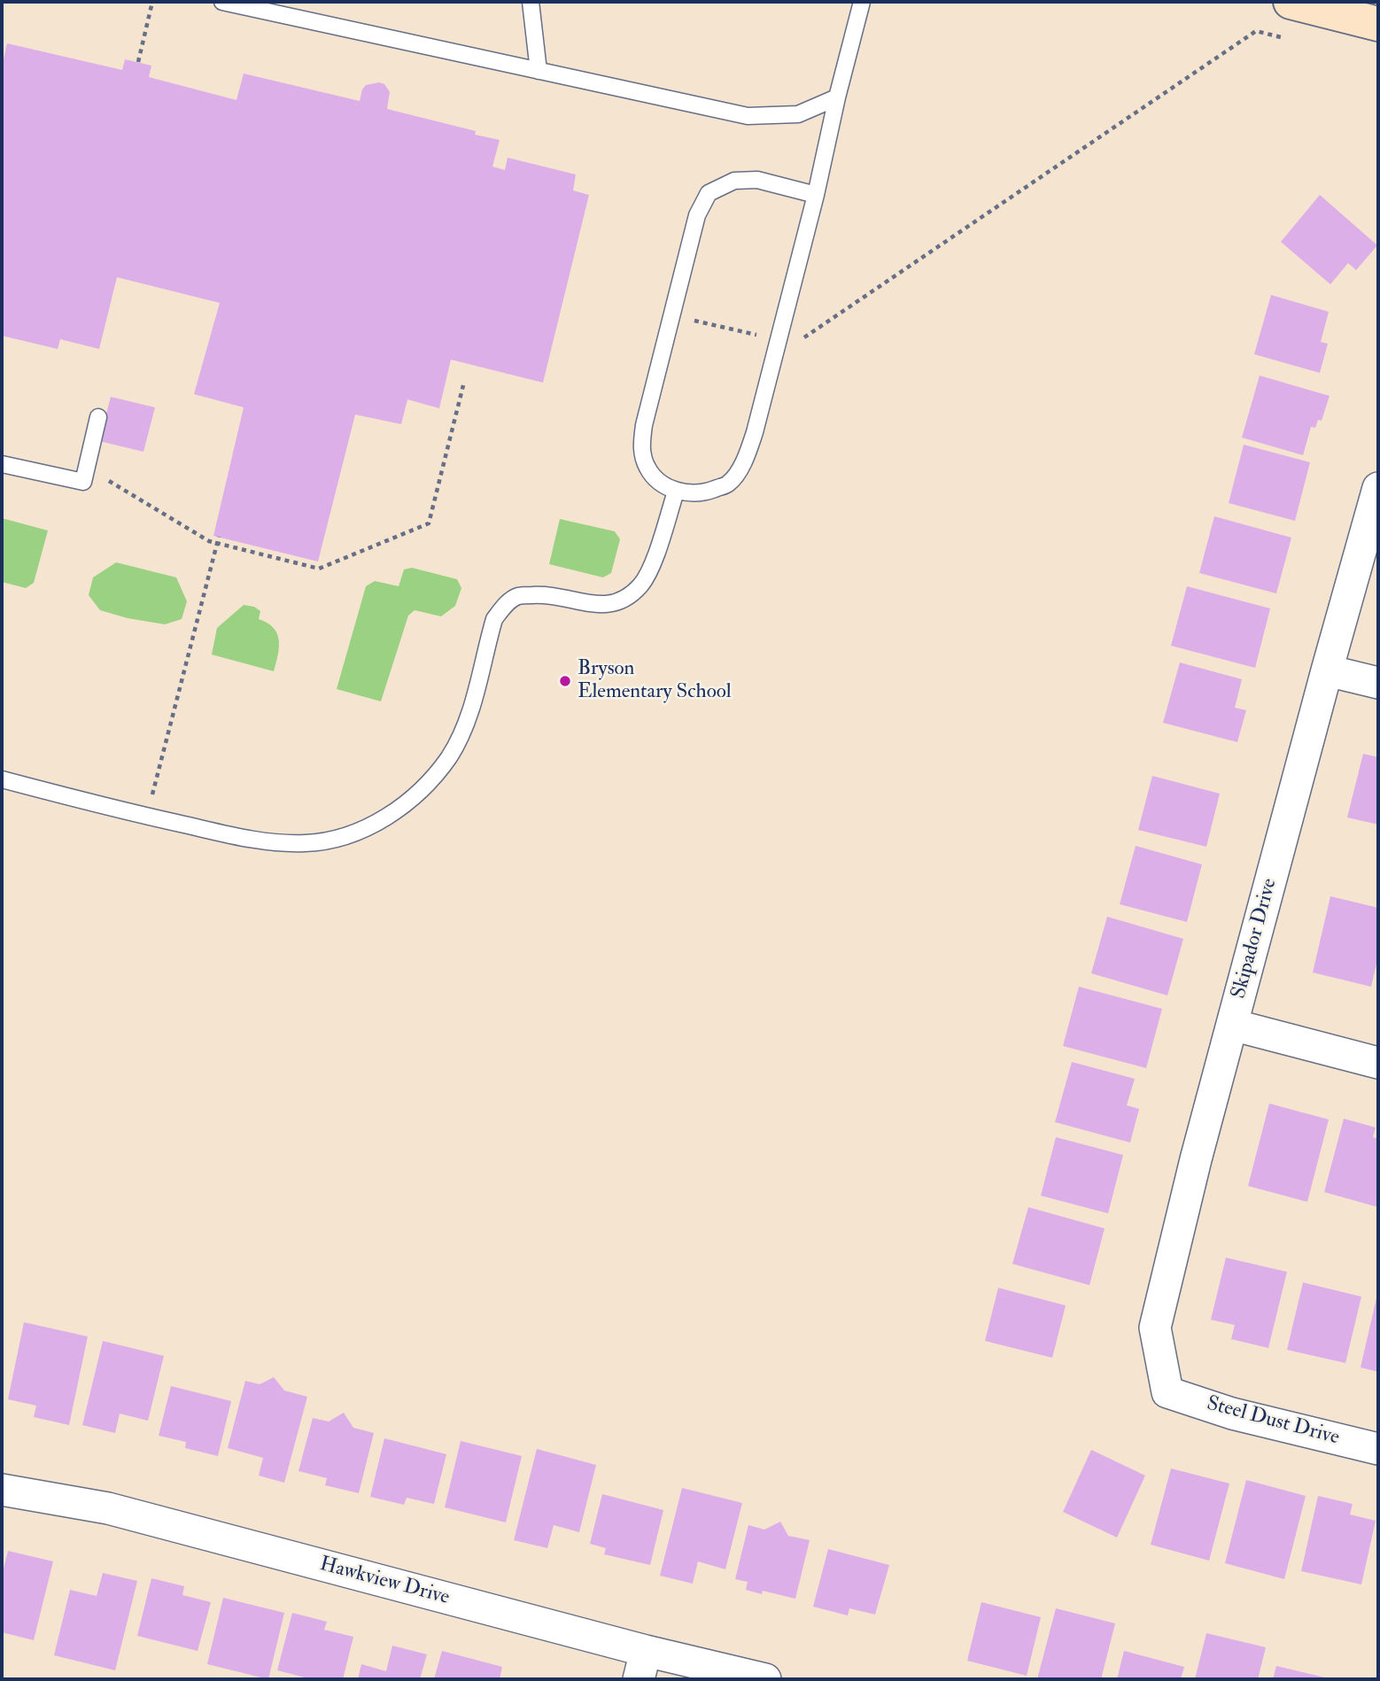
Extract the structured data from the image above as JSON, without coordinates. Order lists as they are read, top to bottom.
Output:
{
  "streets": {
    "street": ["Skipador Drive", "Steel Dust Drive", "Hawkview Drive"]
  },
  "crossings": [
    ["Skipador Drive", "Steel Dust Drive"]
  ],
  "places": ["Bryson Elementary School"]
}
